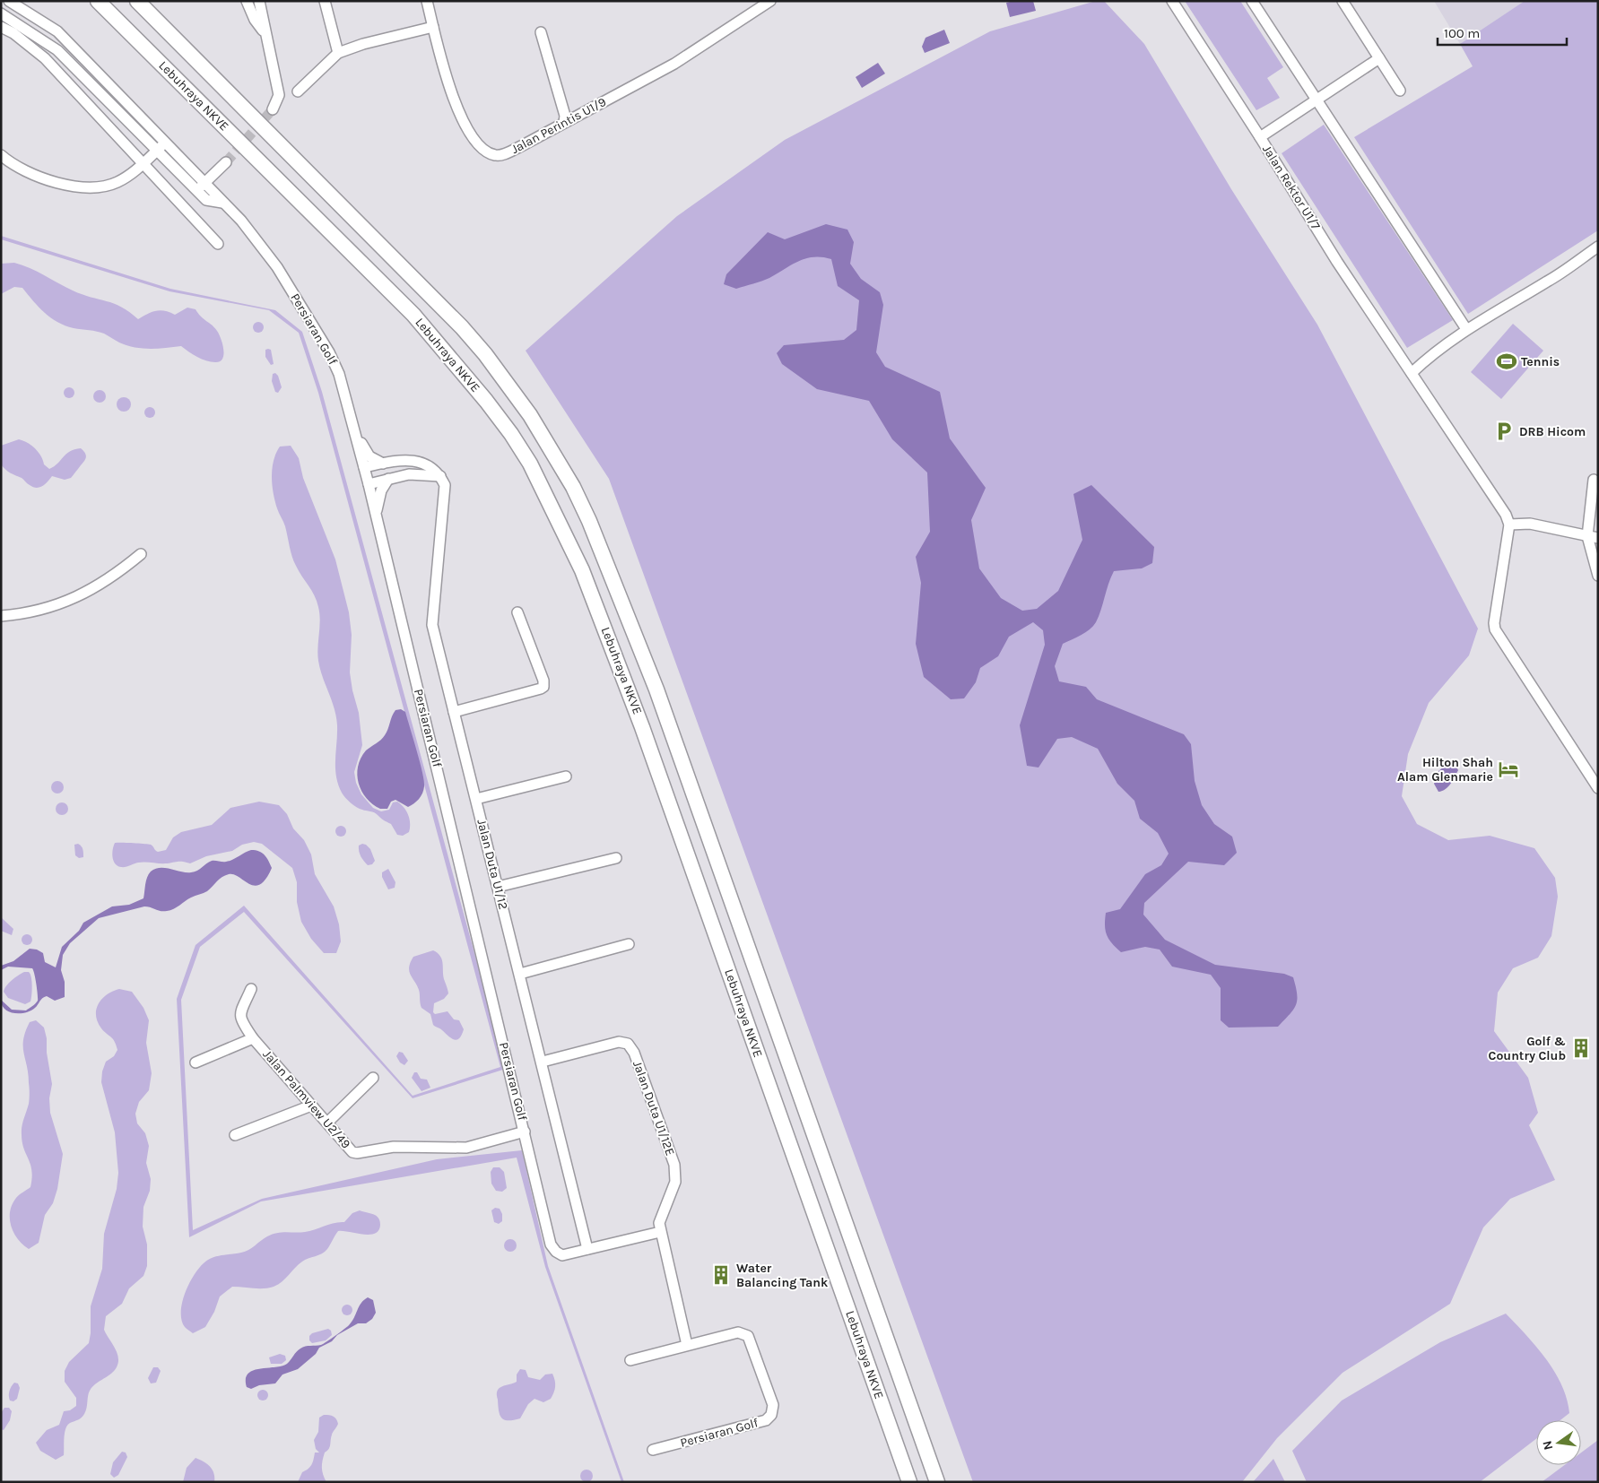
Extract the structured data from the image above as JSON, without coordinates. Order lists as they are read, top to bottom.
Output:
{
  "streets": {
    "highway": ["Lebuhraya NKVE"],
    "street": [
      "Jalan Perintis U1/9",
      "Jalan Rektor U1/7",
      "Persiaran Golf",
      "Jalan Duta U1/12",
      "Jalan Palmview U2/49",
      "Jalan Duta U1/12E"
    ]
  },
  "crossings": [
    ["Persiaran Golf", "Jalan Duta U1/12"],
    ["Persiaran Golf", "Jalan Palmview U2/49"],
    ["Jalan Duta U1/12", "Jalan Duta U1/12E"]
  ],
  "places": {
    "sports": ["Tennis"],
    "parking": ["DRB Hicom"],
    "hotel": ["Hilton Shah Alam Glenmarie"],
    "building": ["Golf & Country Club", "Water Balancing Tank"]
  },
  "scale_bar": "100 m",
  "north": "left"
}
